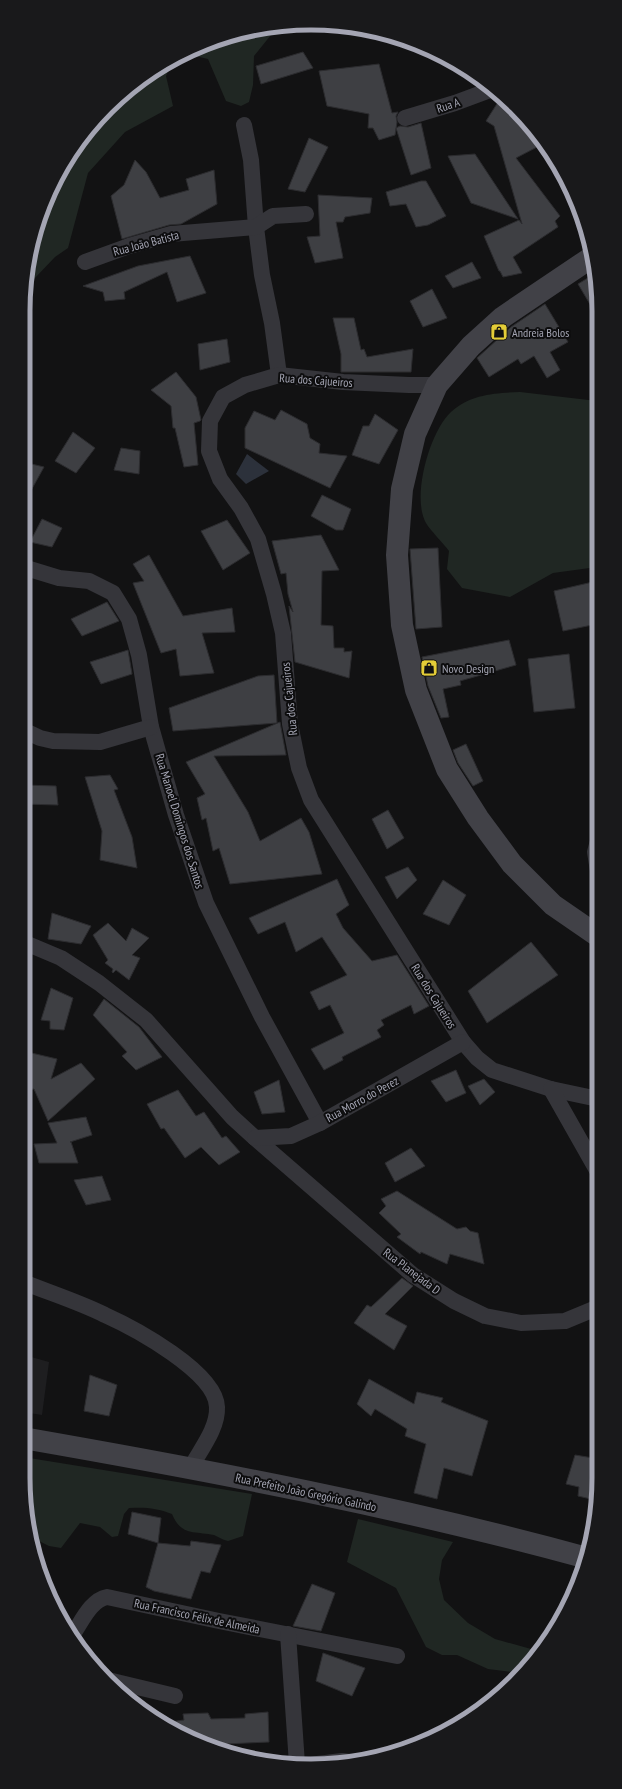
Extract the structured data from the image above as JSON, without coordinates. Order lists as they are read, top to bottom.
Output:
{
  "streets": {
    "main road": ["Rua Prefeito João Gregório Galindo"],
    "street": [
      "Rua A",
      "Rua João Batista",
      "Rua dos Cajueiros",
      "Rua Manoel Domingos dos Santos",
      "Rua Morro do Perez",
      "Rua Planejada D",
      "Rua Francisco Félix de Almeida"
    ]
  },
  "crossings": [
    ["Rua dos Cajueiros", "Rua Morro do Perez"],
    ["Rua Manoel Domingos dos Santos", "Rua Morro do Perez"],
    ["Rua Morro do Perez", "Rua Planejada D"]
  ],
  "places": {
    "shop": ["Andreia Bolos", "Novo Design"]
  }
}
